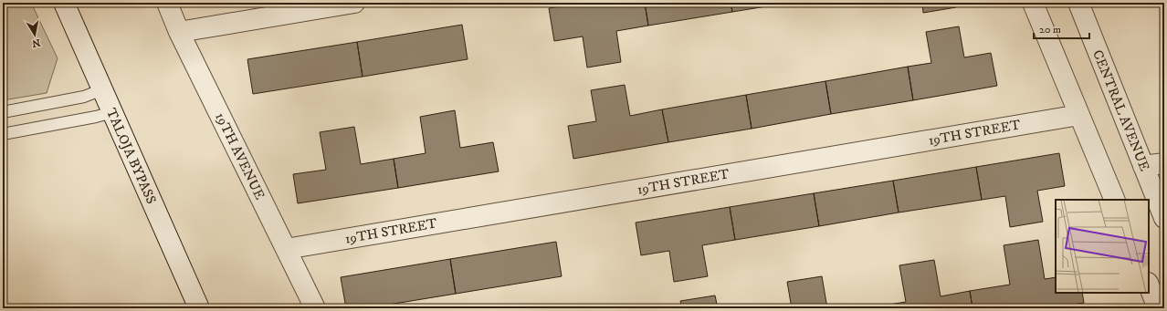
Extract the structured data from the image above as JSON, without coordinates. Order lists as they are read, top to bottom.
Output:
{
  "streets": {
    "street": [
      "CENTRAL AVENUE",
      "19TH STREET",
      "TALOJA BYPASS",
      "19TH AVENUE"
    ]
  },
  "crossings": [
    ["19TH STREET", "19TH AVENUE"]
  ],
  "scale_bar": "20 m",
  "north": "bottom"
}
